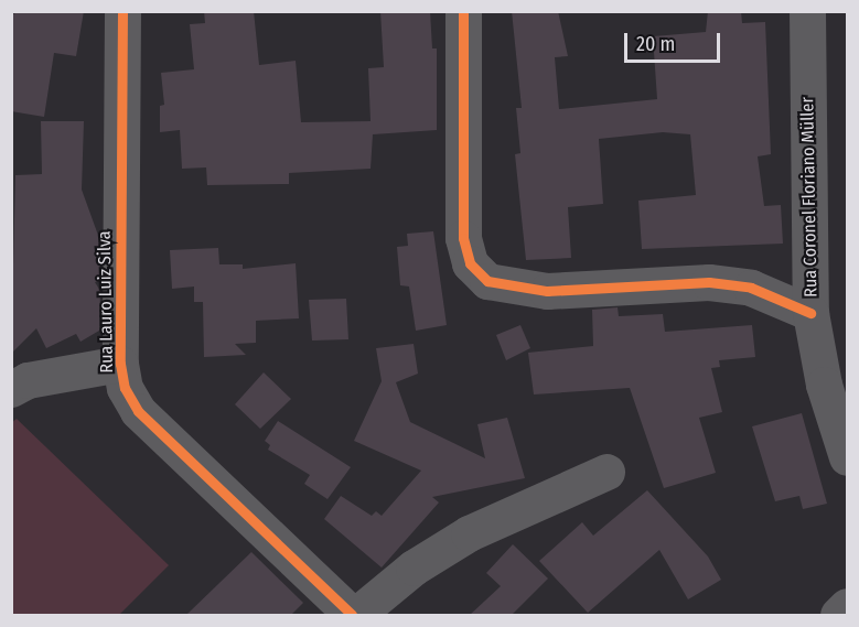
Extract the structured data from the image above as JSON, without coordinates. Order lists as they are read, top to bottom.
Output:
{
  "streets": {
    "street": ["Rua Coronel Floriano Müller", "Rua Lauro Luiz Silva"]
  },
  "scale_bar": "20 m"
}
